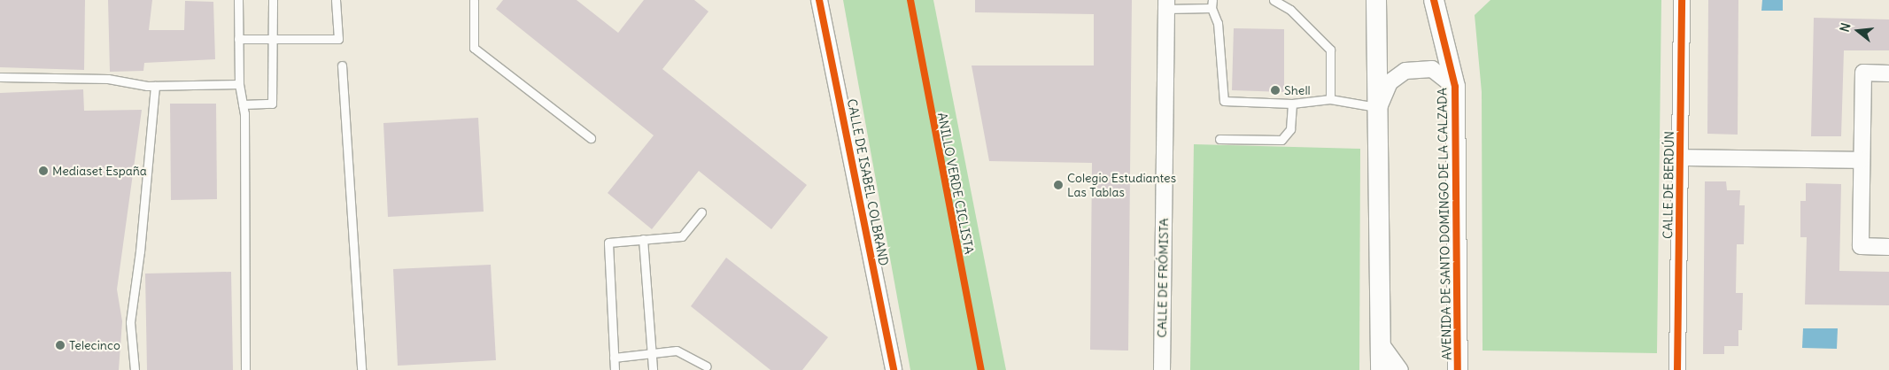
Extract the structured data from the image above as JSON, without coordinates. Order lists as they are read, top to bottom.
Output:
{
  "streets": {
    "street": [
      "CALLE DE ISABEL COLBRAND",
      "CALLE DE BERDÚN",
      "AVENIDA DE SANTO DOMINGO DE LA CALZADA",
      "CALLE DE FRÓMISTA"
    ],
    "cycle path": ["ANILLO VERDE CICLISTA"]
  },
  "places": [
    "Shell",
    "Mediaset España",
    "Colegio Estudiantes Las Tablas",
    "Telecinco"
  ],
  "north": "left"
}
